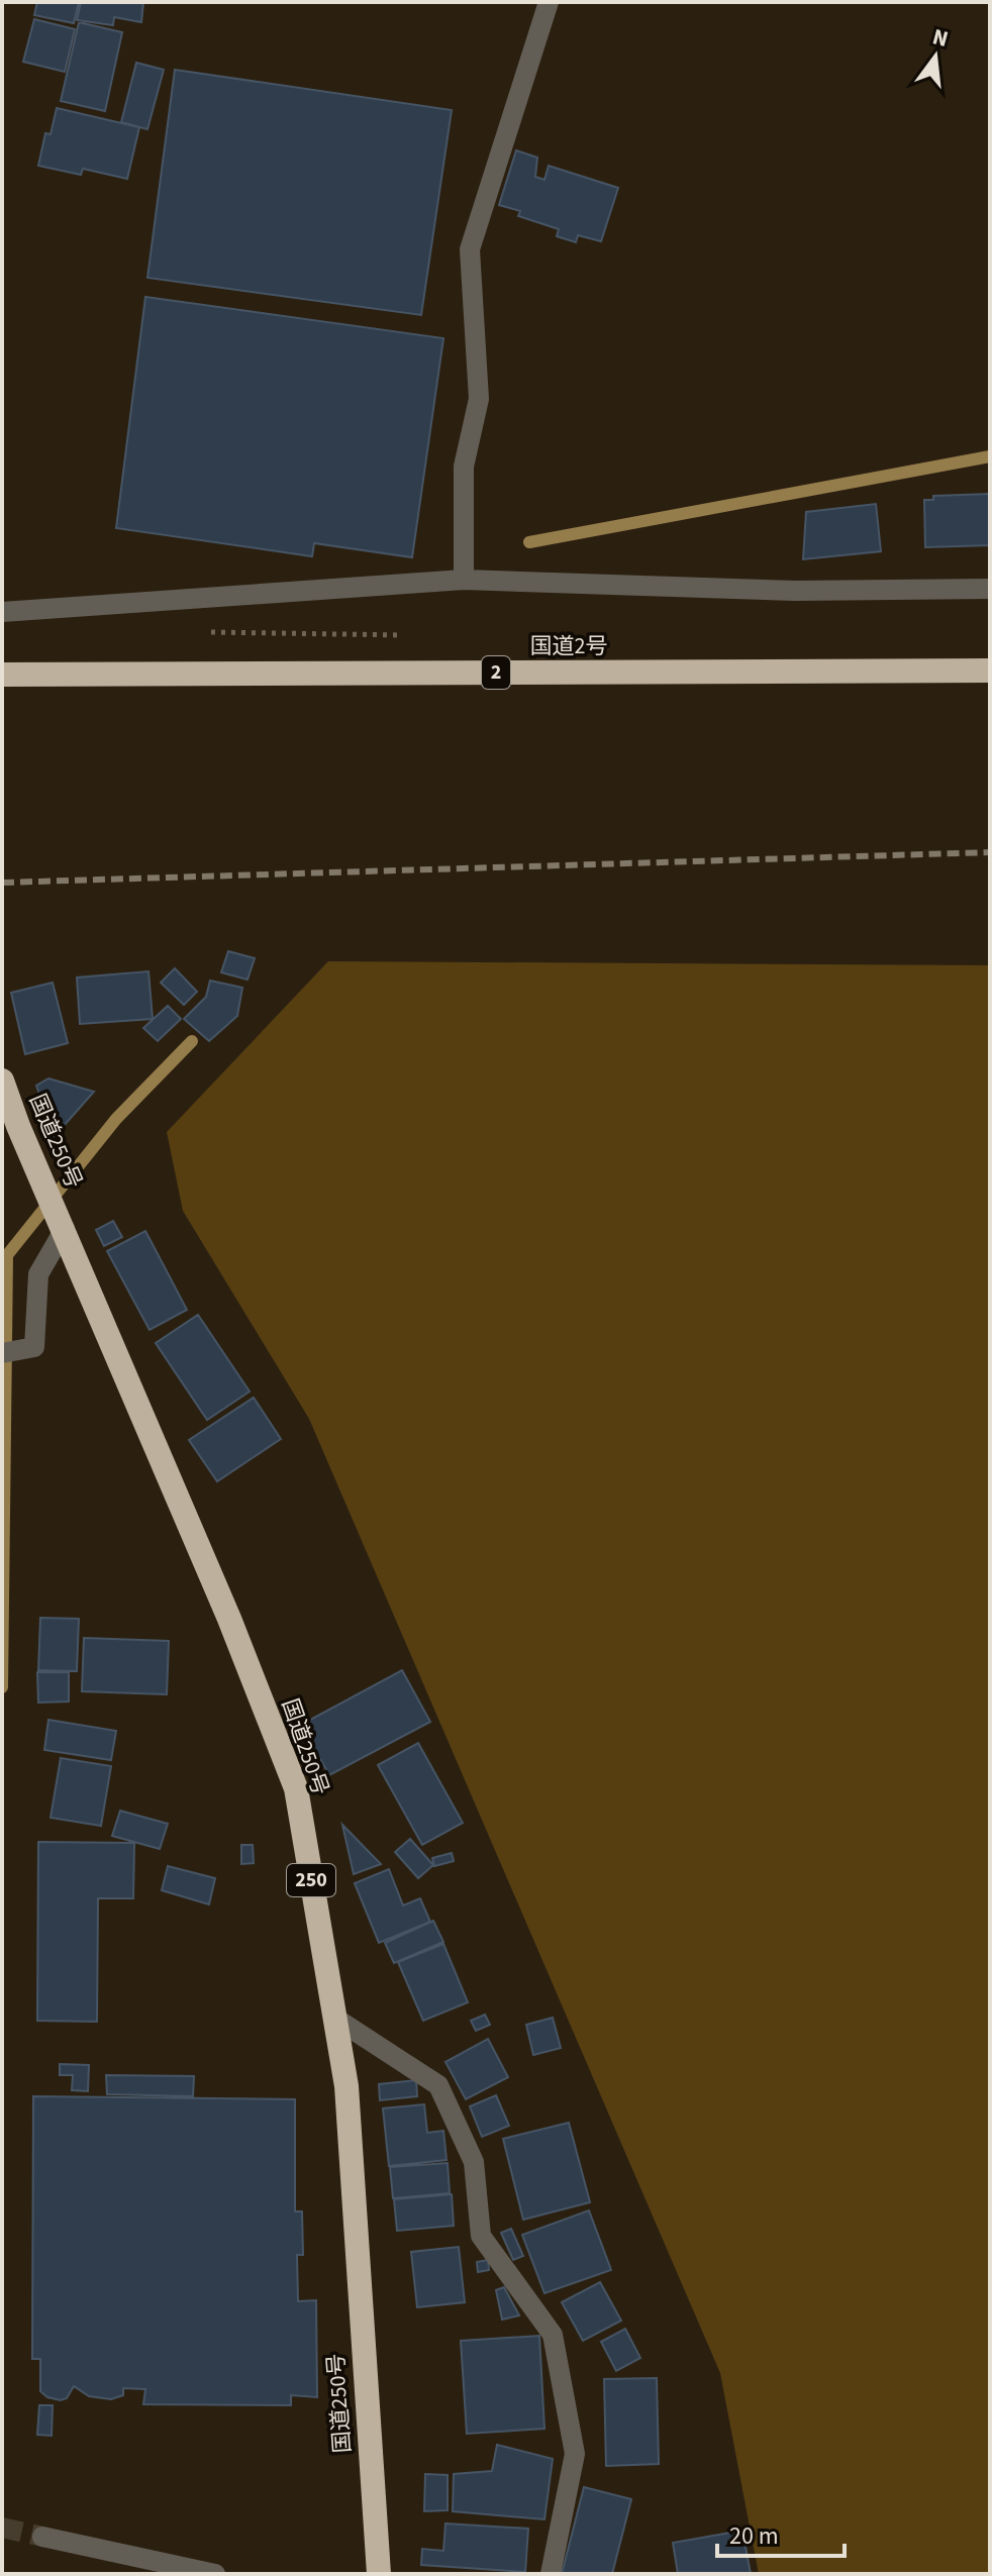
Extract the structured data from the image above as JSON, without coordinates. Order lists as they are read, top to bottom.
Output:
{
  "streets": {
    "highway": [
      "国道2号",
      "2",
      "国道250号",
      "250"
    ]
  },
  "scale_bar": "20 m",
  "north": "top"
}
